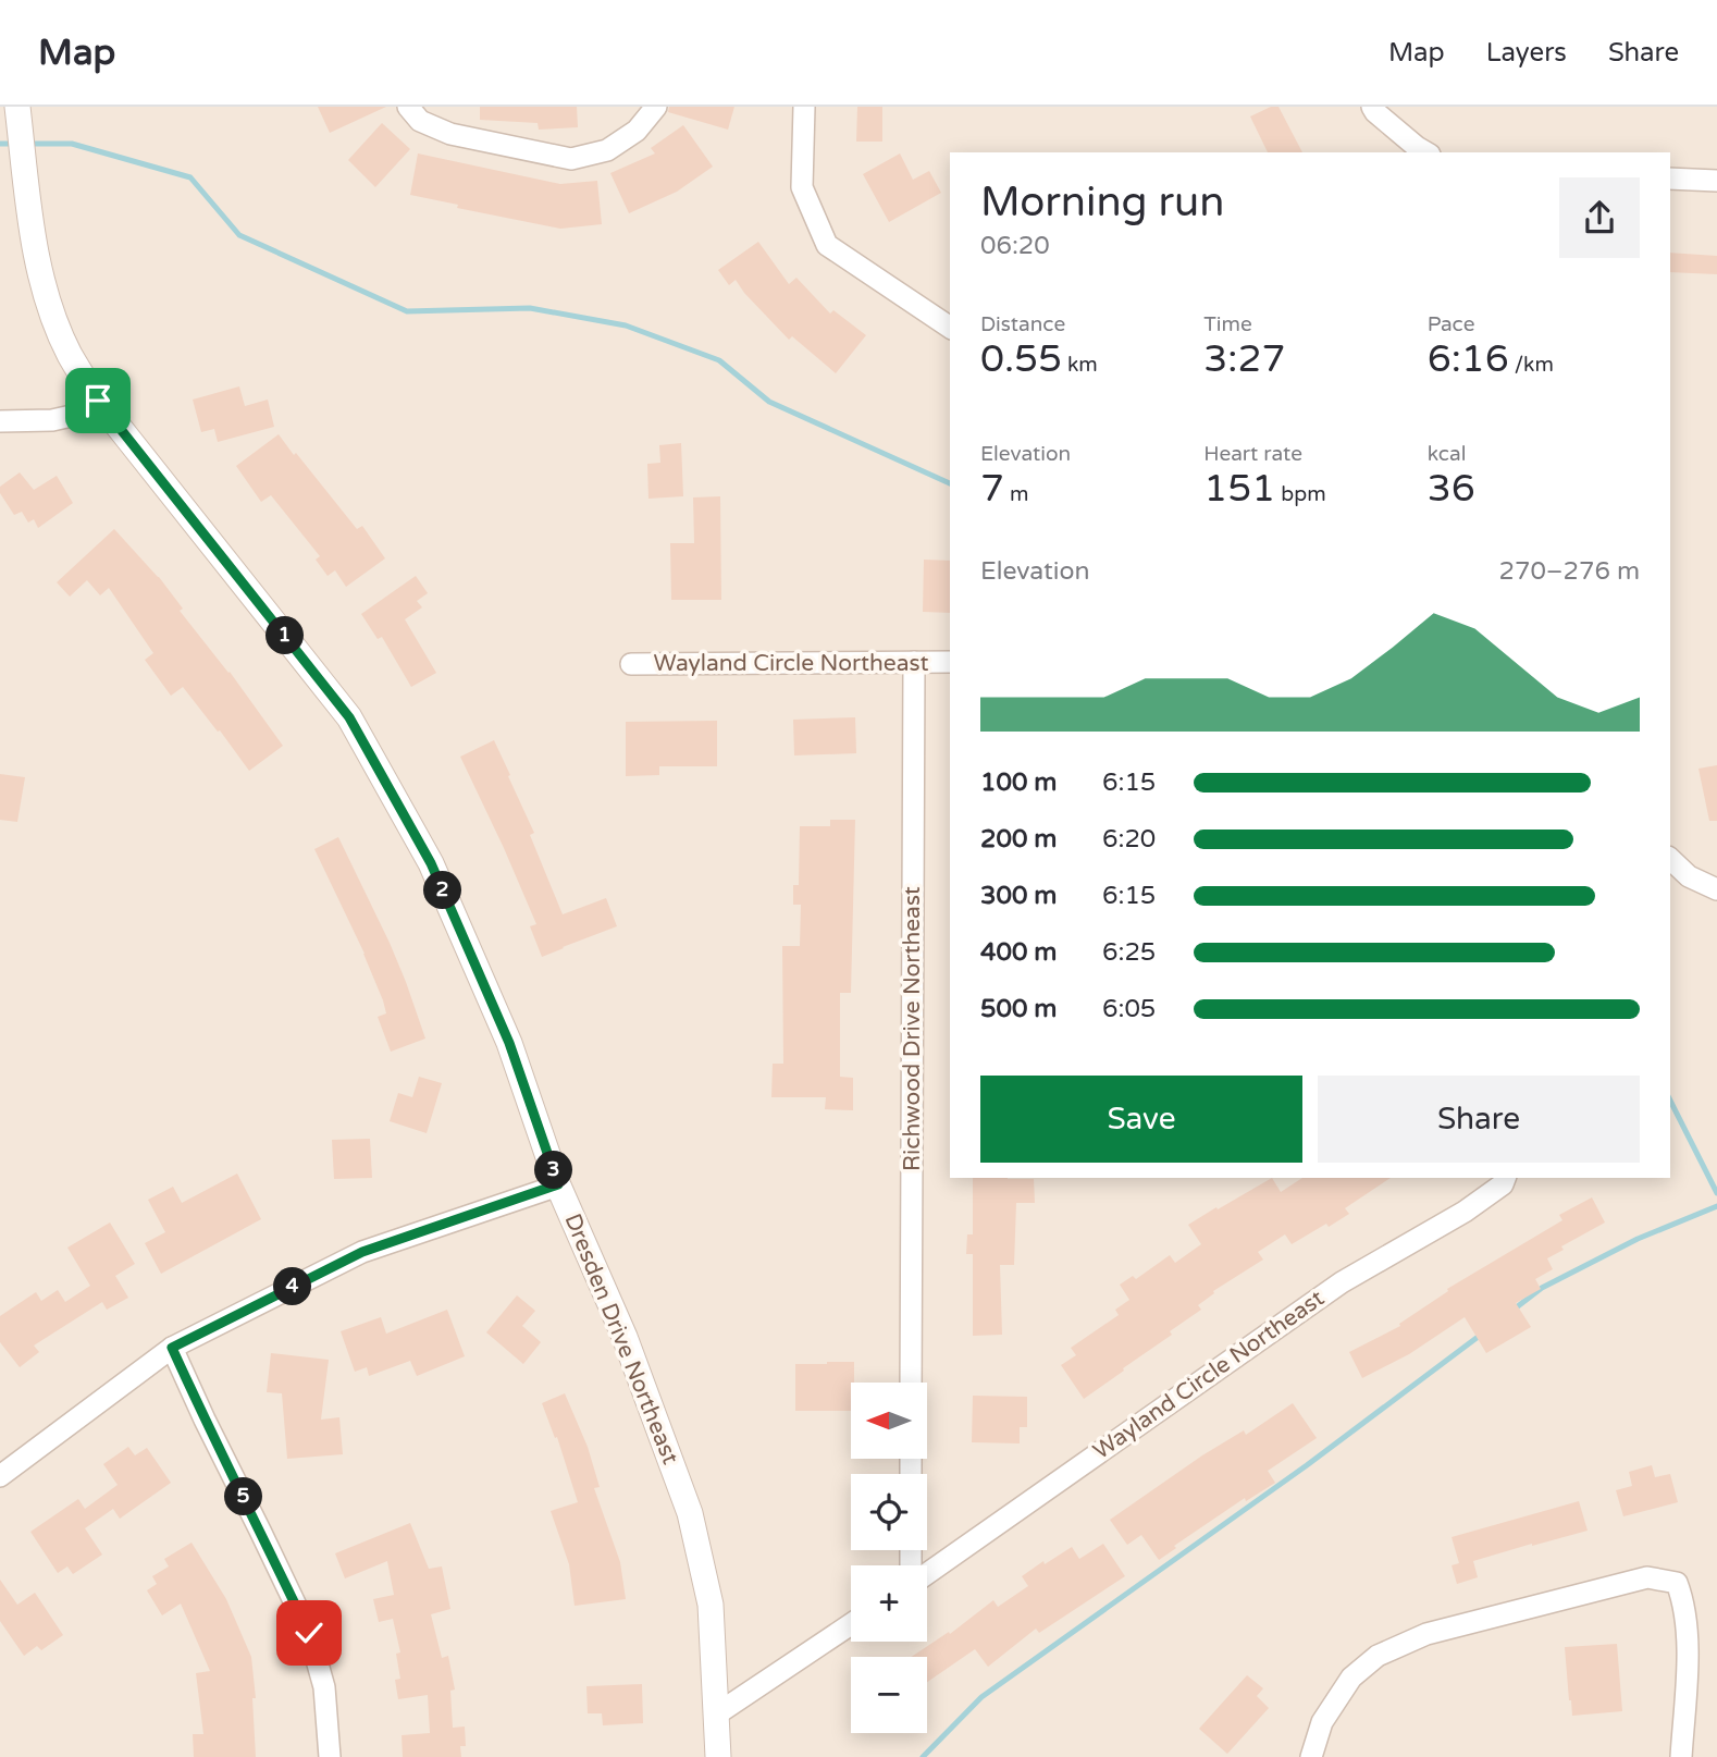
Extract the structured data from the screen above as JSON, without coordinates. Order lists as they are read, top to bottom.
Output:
{
  "streets": {
    "street": ["Wayland Circle Northeast", "Richwood Drive Northeast", "Dresden Drive Northeast"]
  },
  "crossings": [
    ["Wayland Circle Northeast", "Richwood Drive Northeast"]
  ],
  "north": "left",
  "page": {
    "header": "Map",
    "nav": ["Map", "Layers", "Share"],
    "heading": ["Morning run", "06:20"],
    "stats": [
      ["Distance", "0.55 km"],
      ["Time", "3:27"],
      ["Pace", "6:16 /km"],
      ["Elevation", "7 m"],
      ["Heart rate", "151 bpm"],
      ["kcal", "36"]
    ],
    "chart": ["Elevation", "270–276 m"],
    "pins": [
      "1",
      "2",
      "3",
      "4",
      "5"
    ],
    "list": [
      {
        "name": "100 m",
        "note": "6:15"
      },
      {
        "name": "200 m",
        "note": "6:20"
      },
      {
        "name": "300 m",
        "note": "6:15"
      },
      {
        "name": "400 m",
        "note": "6:25"
      },
      {
        "name": "500 m",
        "note": "6:05"
      }
    ],
    "buttons": ["Save", "Share"],
    "map_buttons": ["+", "−"]
  }
}
